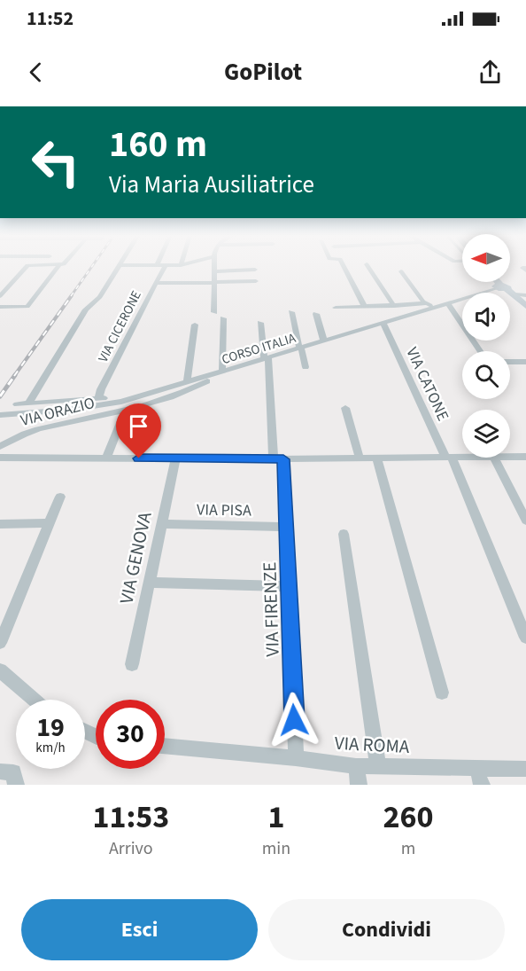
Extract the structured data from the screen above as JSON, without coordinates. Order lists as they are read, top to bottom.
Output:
{
  "streets": {
    "street": [
      "VIA CICERONE",
      "CORSO ITALIA",
      "VIA CATONE",
      "VIA ORAZIO",
      "VIA PISA",
      "VIA GENOVA",
      "VIA FIRENZE",
      "VIA ROMA"
    ]
  },
  "crossings": [
    ["CORSO ITALIA", "VIA CATONE"],
    ["CORSO ITALIA", "VIA ORAZIO"],
    ["CORSO ITALIA", "VIA FIRENZE"],
    ["VIA PISA", "VIA GENOVA"],
    ["VIA PISA", "VIA FIRENZE"],
    ["VIA FIRENZE", "VIA ROMA"]
  ],
  "north": "left",
  "page": {
    "status": "11:52",
    "header": "GoPilot",
    "turn": ["160 m", "Via Maria Ausiliatrice"],
    "speed": "19 km/h",
    "limit": "30",
    "eta": [
      "11:53",
      "Arrivo",
      "1",
      "min",
      "260",
      "m"
    ],
    "buttons": ["Esci", "Condividi"]
  }
}
